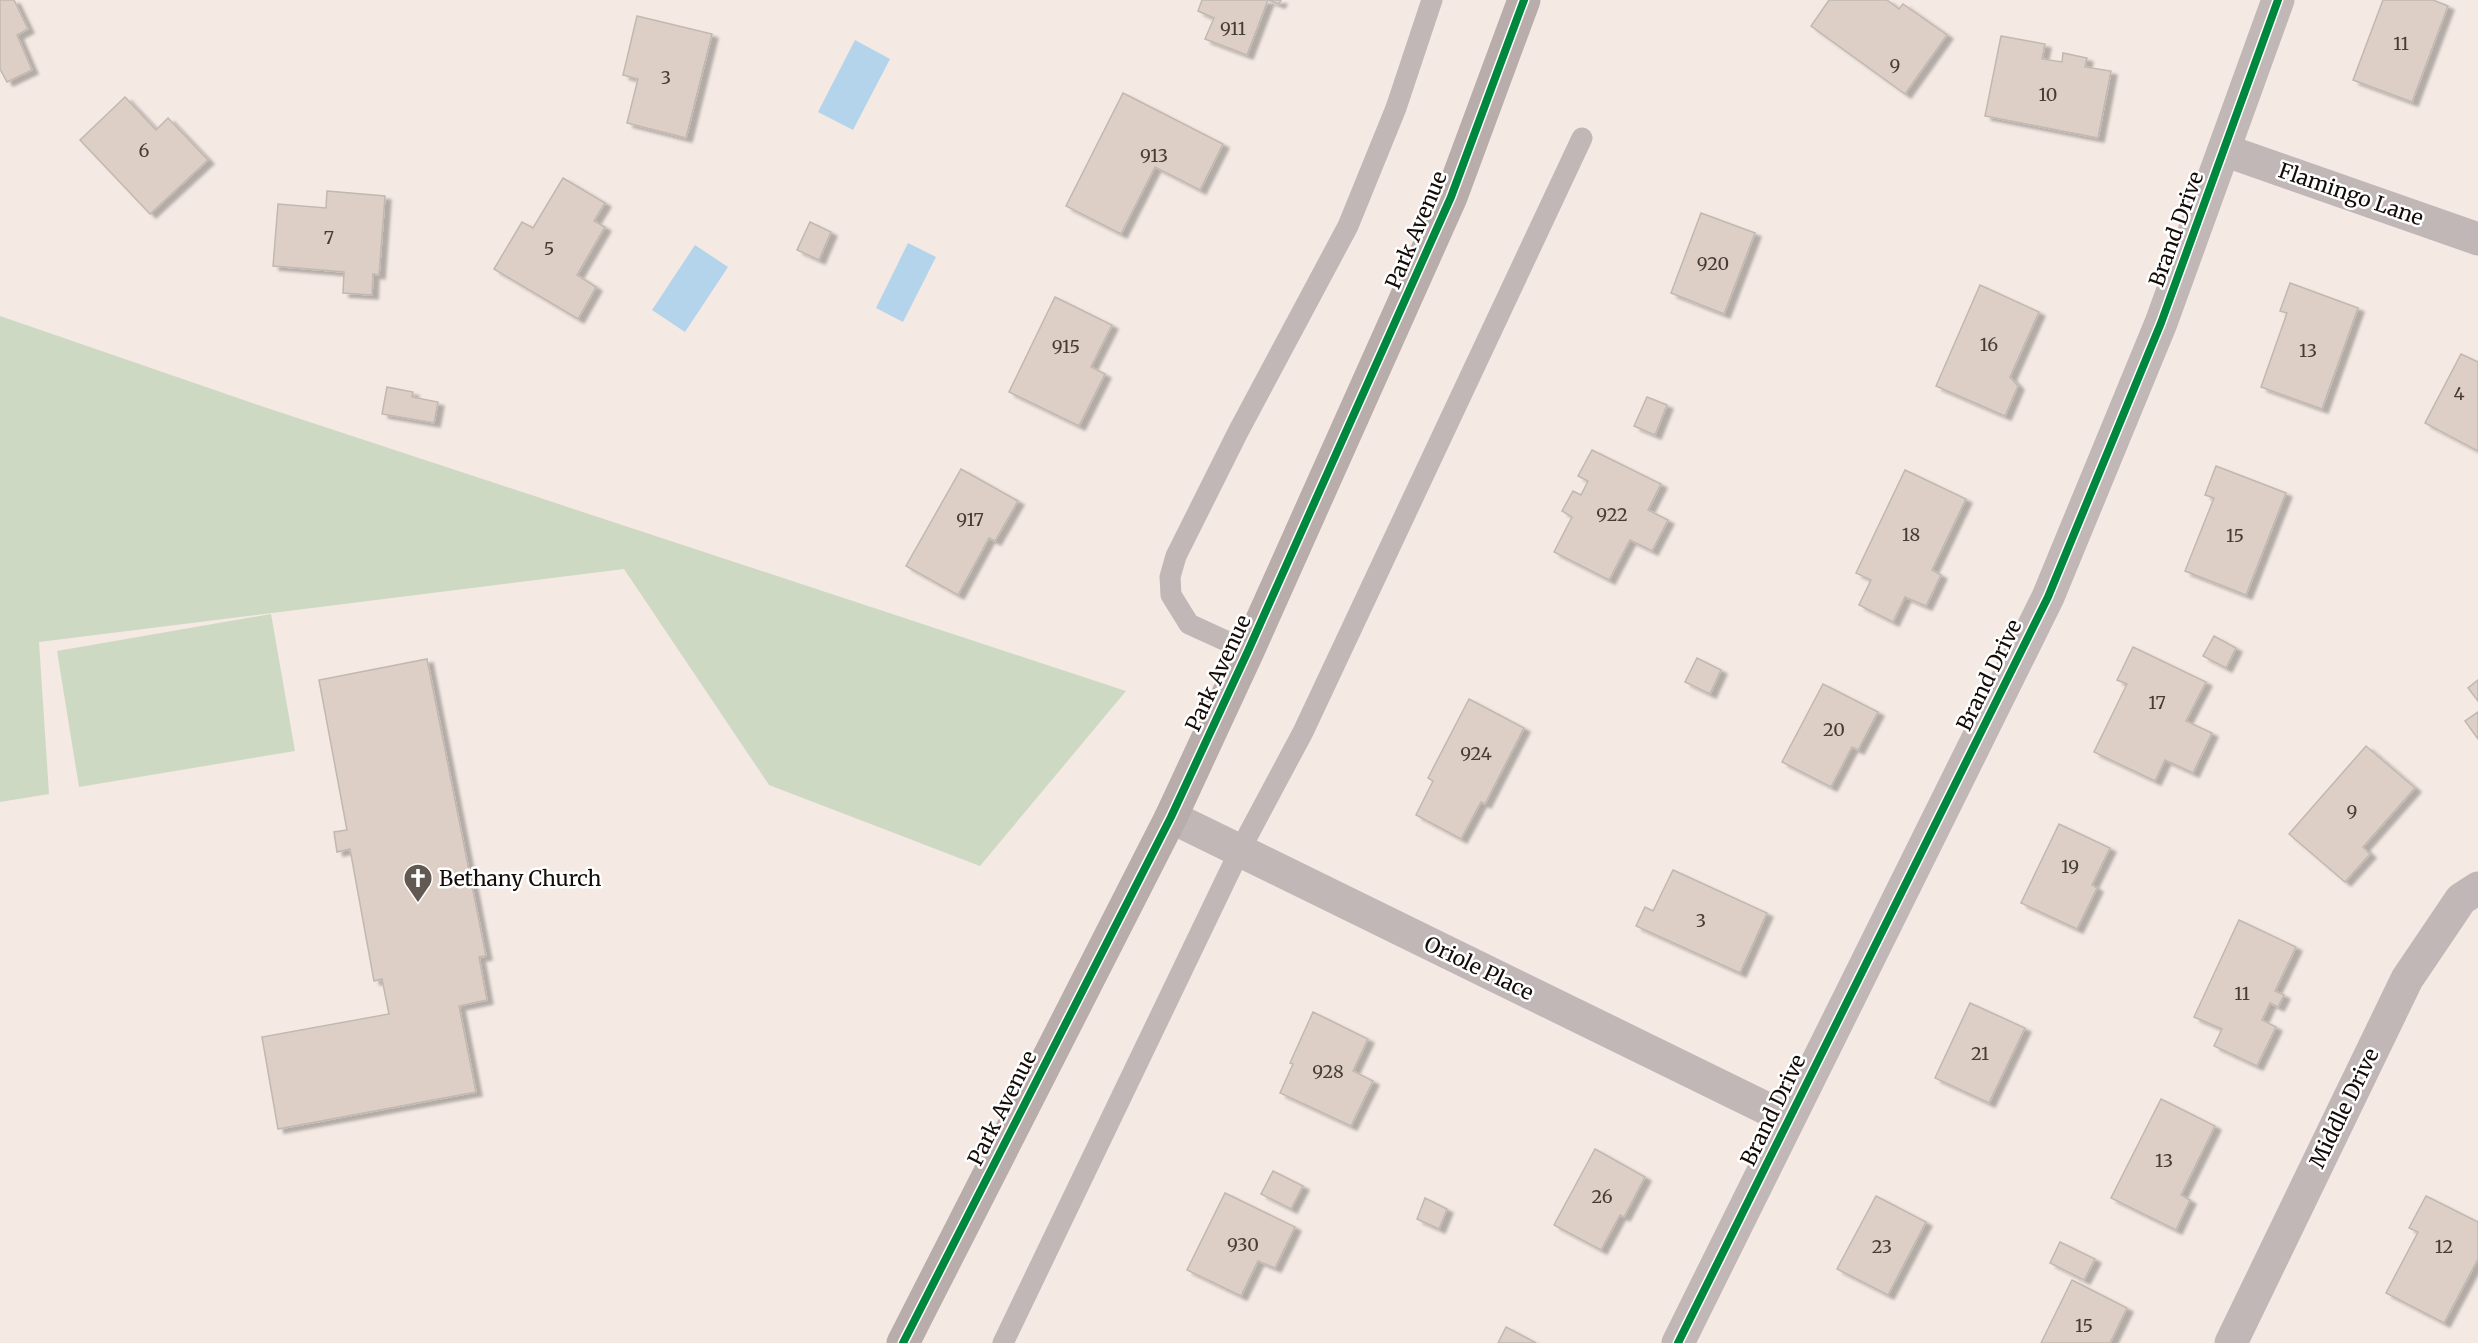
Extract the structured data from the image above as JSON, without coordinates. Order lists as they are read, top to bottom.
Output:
{
  "streets": {
    "main road": ["Park Avenue"],
    "street": [
      "Flamingo Lane",
      "Brand Drive",
      "Oriole Place",
      "Middle Drive"
    ]
  },
  "crossings": [
    ["Flamingo Lane", "Brand Drive"],
    ["Brand Drive", "Oriole Place"],
    ["Park Avenue", "Oriole Place"]
  ],
  "places": {
    "church": ["Bethany Church"]
  },
  "house_numbers": [
    "911",
    "11",
    "9",
    "3",
    "10",
    "6",
    "913",
    "7",
    "5",
    "920",
    "16",
    "915",
    "13",
    "4",
    "922",
    "917",
    "18",
    "15",
    "17",
    "20",
    "924",
    "9",
    "19",
    "3",
    "11",
    "21",
    "928",
    "13",
    "26",
    "930",
    "23",
    "12",
    "15"
  ]
}
